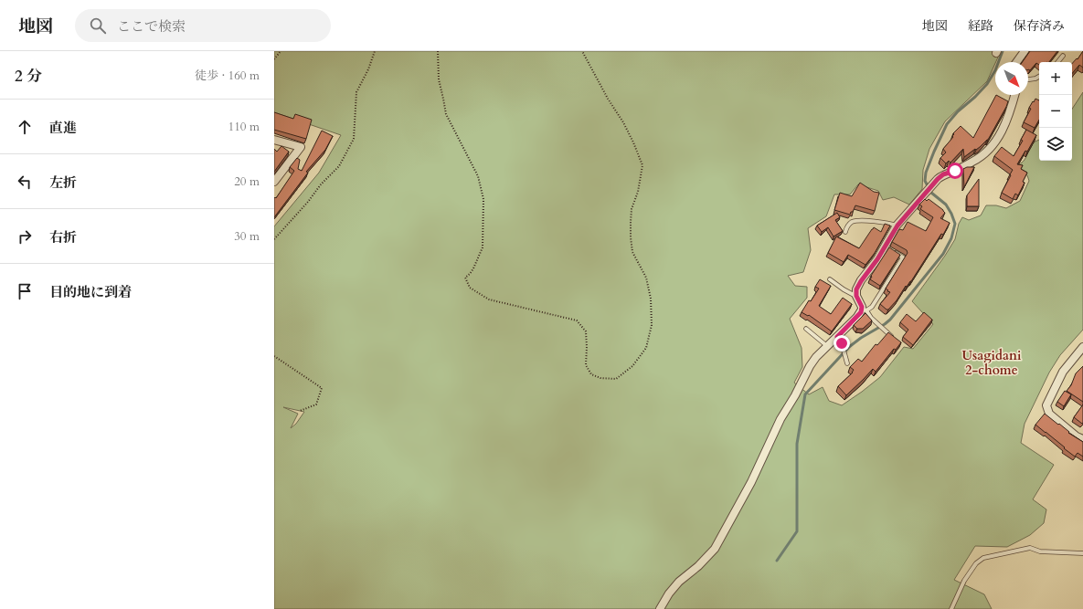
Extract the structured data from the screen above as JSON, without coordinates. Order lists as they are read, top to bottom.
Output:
{
  "districts": ["Usagidani 2-chome"],
  "north": "bottom right",
  "page": {
    "header": "地図",
    "search": "ここで検索",
    "nav": ["地図", "経路", "保存済み"],
    "heading": ["2 分", "徒歩 · 160 m"],
    "map_buttons": ["+", "−"],
    "list": [
      ["直進", "110 m"],
      ["左折", "20 m"],
      ["右折", "30 m"],
      "目的地に到着"
    ]
  }
}
